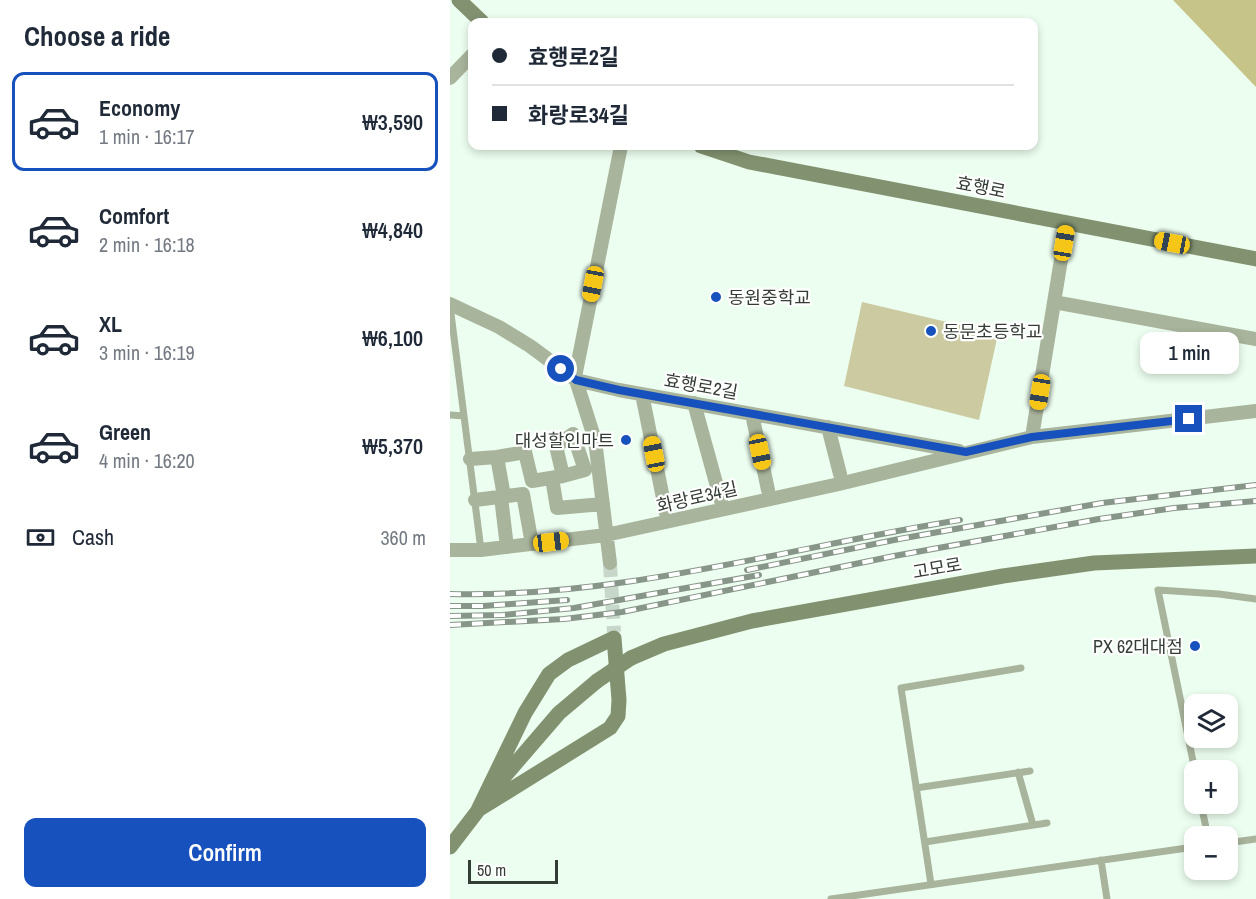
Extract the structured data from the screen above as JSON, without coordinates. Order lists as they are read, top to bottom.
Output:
{
  "streets": {
    "main road": ["효행로", "고모로"],
    "street": ["효행로2길", "화랑로34길"]
  },
  "crossings": [
    ["효행로2길", "화랑로34길"]
  ],
  "places": [
    "동원중학교",
    "동문초등학교",
    "대성할인마트",
    "PX 62대대점"
  ],
  "scale_bar": "50 m",
  "page": {
    "heading": "Choose a ride",
    "banner": ["효행로2길", "화랑로34길"],
    "list": [
      {
        "name": "Economy",
        "note": "1 min · 16:17",
        "value": "₩3,590"
      },
      {
        "name": "Comfort",
        "note": "2 min · 16:18",
        "value": "₩4,840"
      },
      {
        "name": "XL",
        "note": "3 min · 16:19",
        "value": "₩6,100"
      },
      {
        "name": "Green",
        "note": "4 min · 16:20",
        "value": "₩5,370"
      }
    ],
    "bubble": "1 min",
    "pay": ["Cash", "360 m"],
    "map_buttons": ["+", "−"],
    "buttons": "Confirm",
    "scale": "50 m"
  }
}
